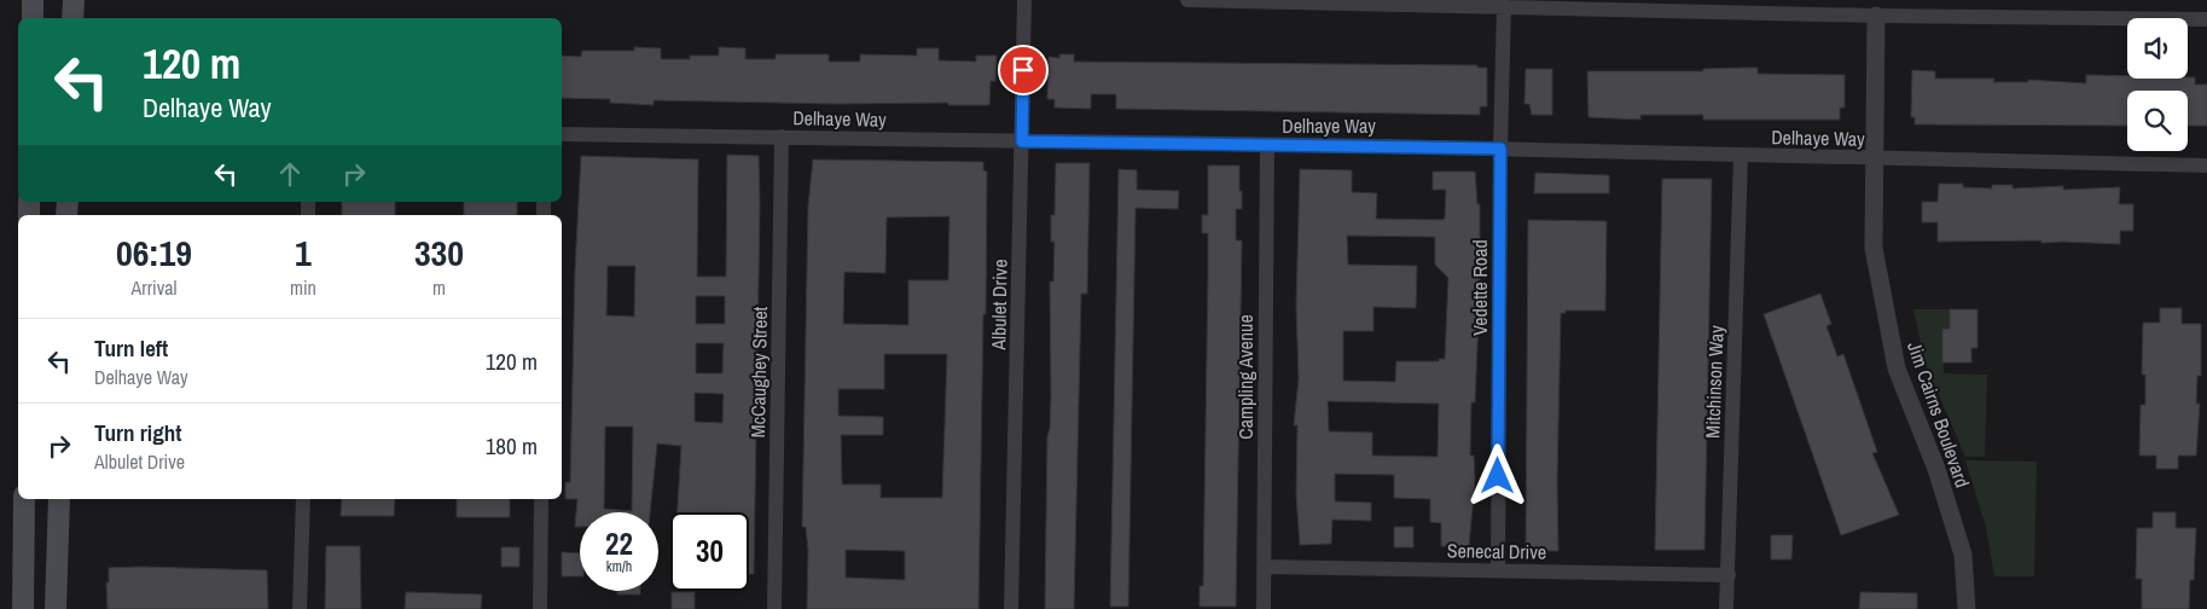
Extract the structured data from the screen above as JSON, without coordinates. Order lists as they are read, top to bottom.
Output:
{
  "streets": {
    "street": [
      "Delhaye Way",
      "Vedette Road",
      "Albulet Drive",
      "McCaughey Street",
      "Campling Avenue",
      "Mitchinson Way",
      "Jim Cairns Boulevard",
      "Senecal Drive"
    ]
  },
  "crossings": [
    ["Delhaye Way", "Vedette Road"],
    ["Delhaye Way", "Albulet Drive"],
    ["Delhaye Way", "McCaughey Street"],
    ["Delhaye Way", "Campling Avenue"],
    ["Delhaye Way", "Mitchinson Way"],
    ["Delhaye Way", "Jim Cairns Boulevard"],
    ["Vedette Road", "Senecal Drive"],
    ["Campling Avenue", "Senecal Drive"],
    ["Mitchinson Way", "Senecal Drive"]
  ],
  "page": {
    "turn": ["120 m", "Delhaye Way"],
    "eta": [
      "06:19",
      "Arrival",
      "1",
      "min",
      "330",
      "m"
    ],
    "list": [
      {
        "name": "Turn left",
        "note": "Delhaye Way",
        "value": "120 m"
      },
      {
        "name": "Turn right",
        "note": "Albulet Drive",
        "value": "180 m"
      }
    ],
    "speed": "22 km/h",
    "limit": "30"
  }
}
